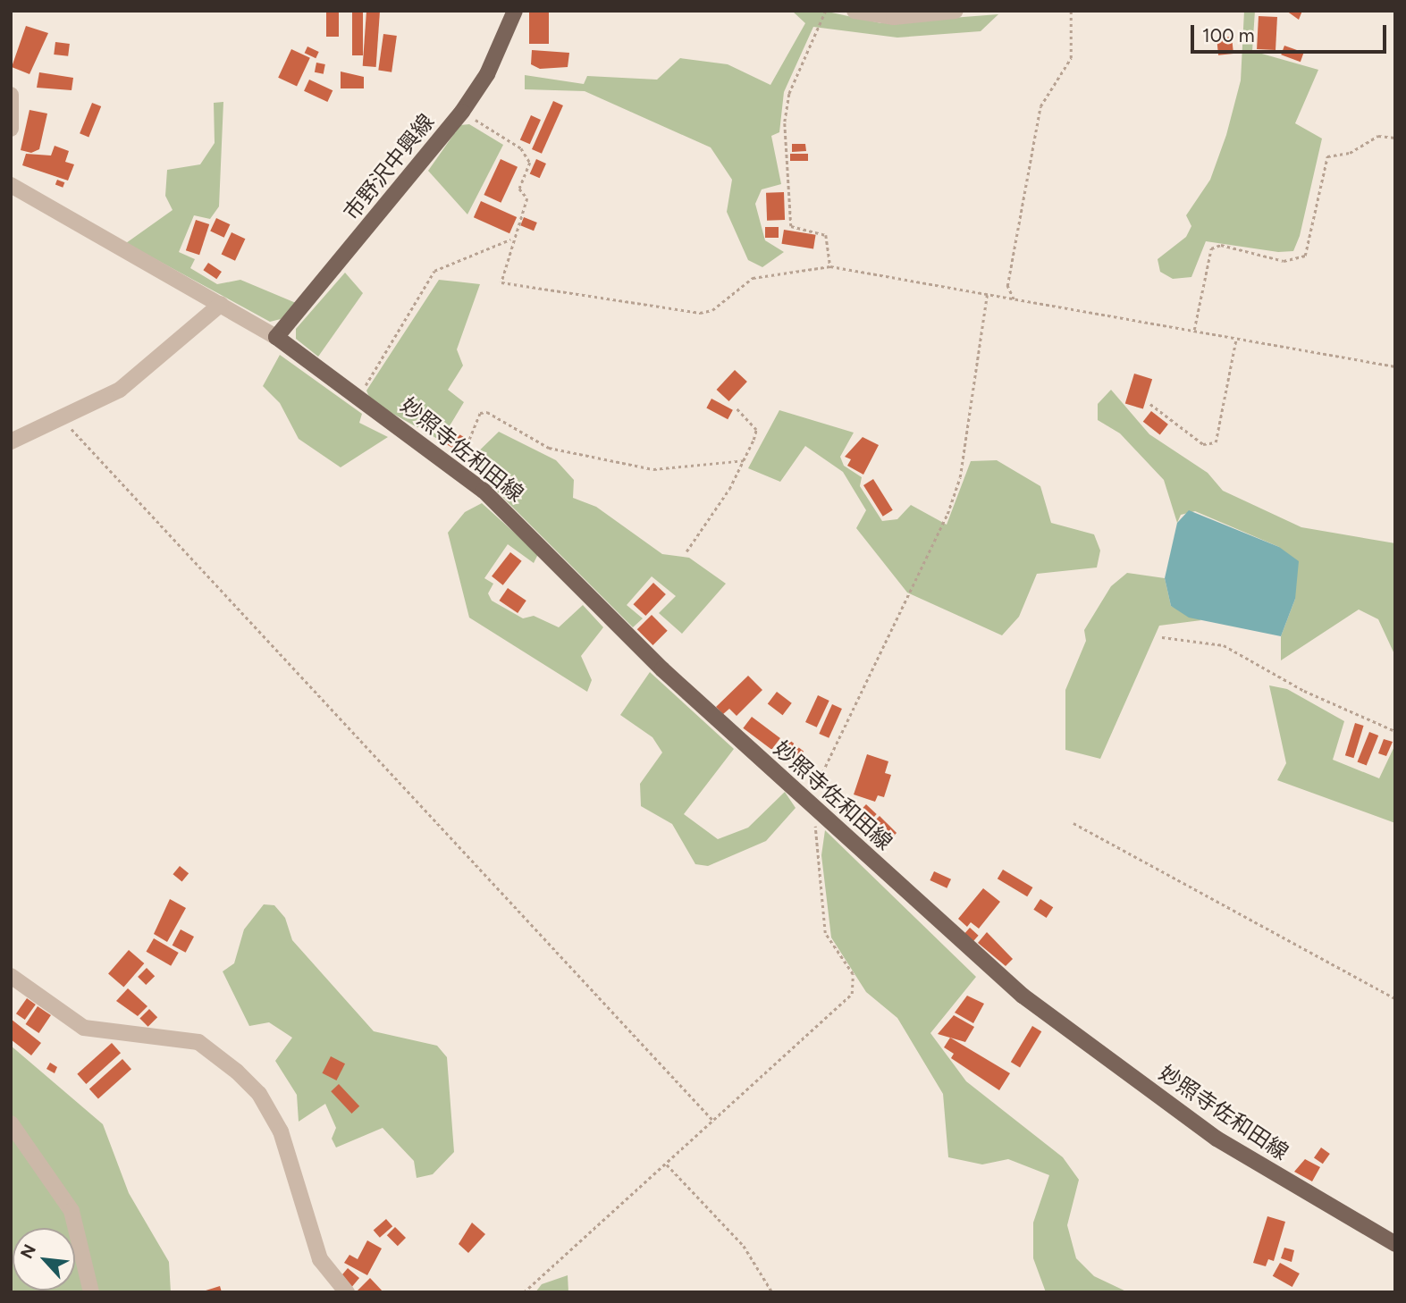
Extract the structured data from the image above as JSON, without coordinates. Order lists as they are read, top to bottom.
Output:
{
  "streets": {
    "main road": ["市野沢中興線", "妙照寺佐和田線"]
  },
  "crossings": [
    ["市野沢中興線", "妙照寺佐和田線"]
  ],
  "scale_bar": "100 m",
  "north": "top left"
}
